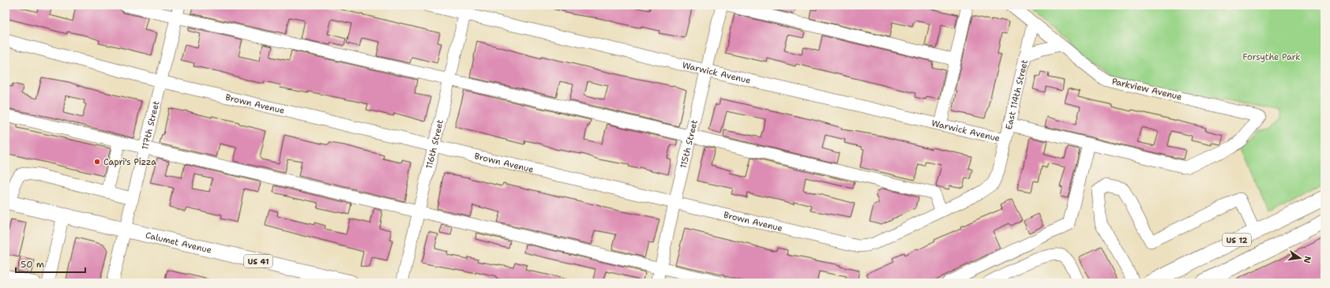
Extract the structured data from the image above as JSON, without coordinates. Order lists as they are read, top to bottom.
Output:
{
  "streets": {
    "main road": ["US 12", "Calumet Avenue", "US 41"],
    "street": [
      "Warwick Avenue",
      "Parkview Avenue",
      "East 114th Street",
      "Brown Avenue",
      "117th Street",
      "116th Street",
      "115th Street"
    ]
  },
  "crossings": [
    ["Warwick Avenue", "East 114th Street"],
    ["Warwick Avenue", "116th Street"],
    ["Warwick Avenue", "115th Street"],
    ["Parkview Avenue", "East 114th Street"],
    ["East 114th Street", "Brown Avenue"],
    ["Brown Avenue", "117th Street"],
    ["Brown Avenue", "116th Street"],
    ["Brown Avenue", "115th Street"],
    ["117th Street", "Calumet Avenue"]
  ],
  "parks": ["Forsythe Park"],
  "places": ["Capri's Pizza"],
  "scale_bar": "50 m",
  "north": "right"
}
